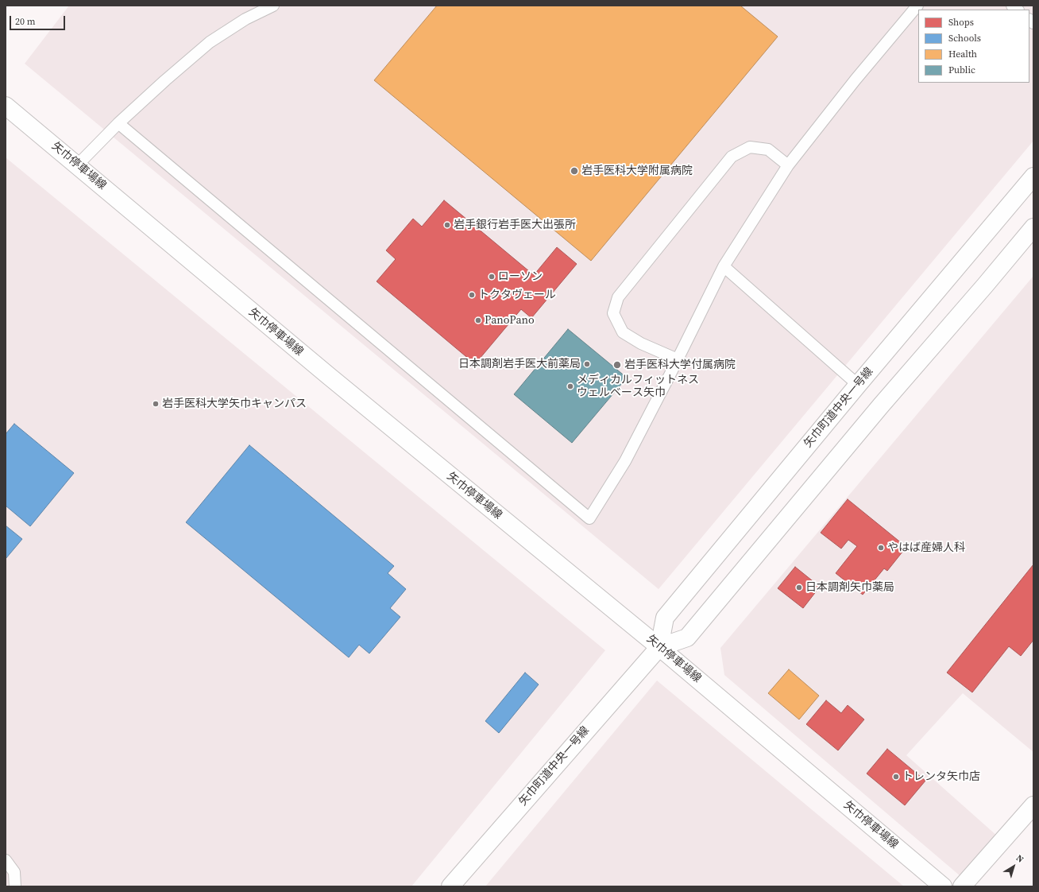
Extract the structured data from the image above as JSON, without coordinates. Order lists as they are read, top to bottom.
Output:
{
  "streets": {
    "street": ["矢巾停車場線", "矢巾町道中央一号線"]
  },
  "crossings": [
    ["矢巾停車場線", "矢巾町道中央一号線"]
  ],
  "places": [
    "岩手医科大学附属病院",
    "岩手銀行岩手医大出張所",
    "ローソン",
    "トクタヴェール",
    "PanoPano",
    "日本調剤岩手医大前薬局",
    "岩手医科大学付属病院",
    "メディカルフィットネス ウェルベース矢巾",
    "岩手医科大学矢巾キャンパス",
    "やはば産婦人科",
    "日本調剤矢巾薬局",
    "トレンタ矢巾店"
  ],
  "legend": [
    "Shops",
    "Schools",
    "Health",
    "Public"
  ],
  "scale_bar": "20 m",
  "north": "top right"
}
